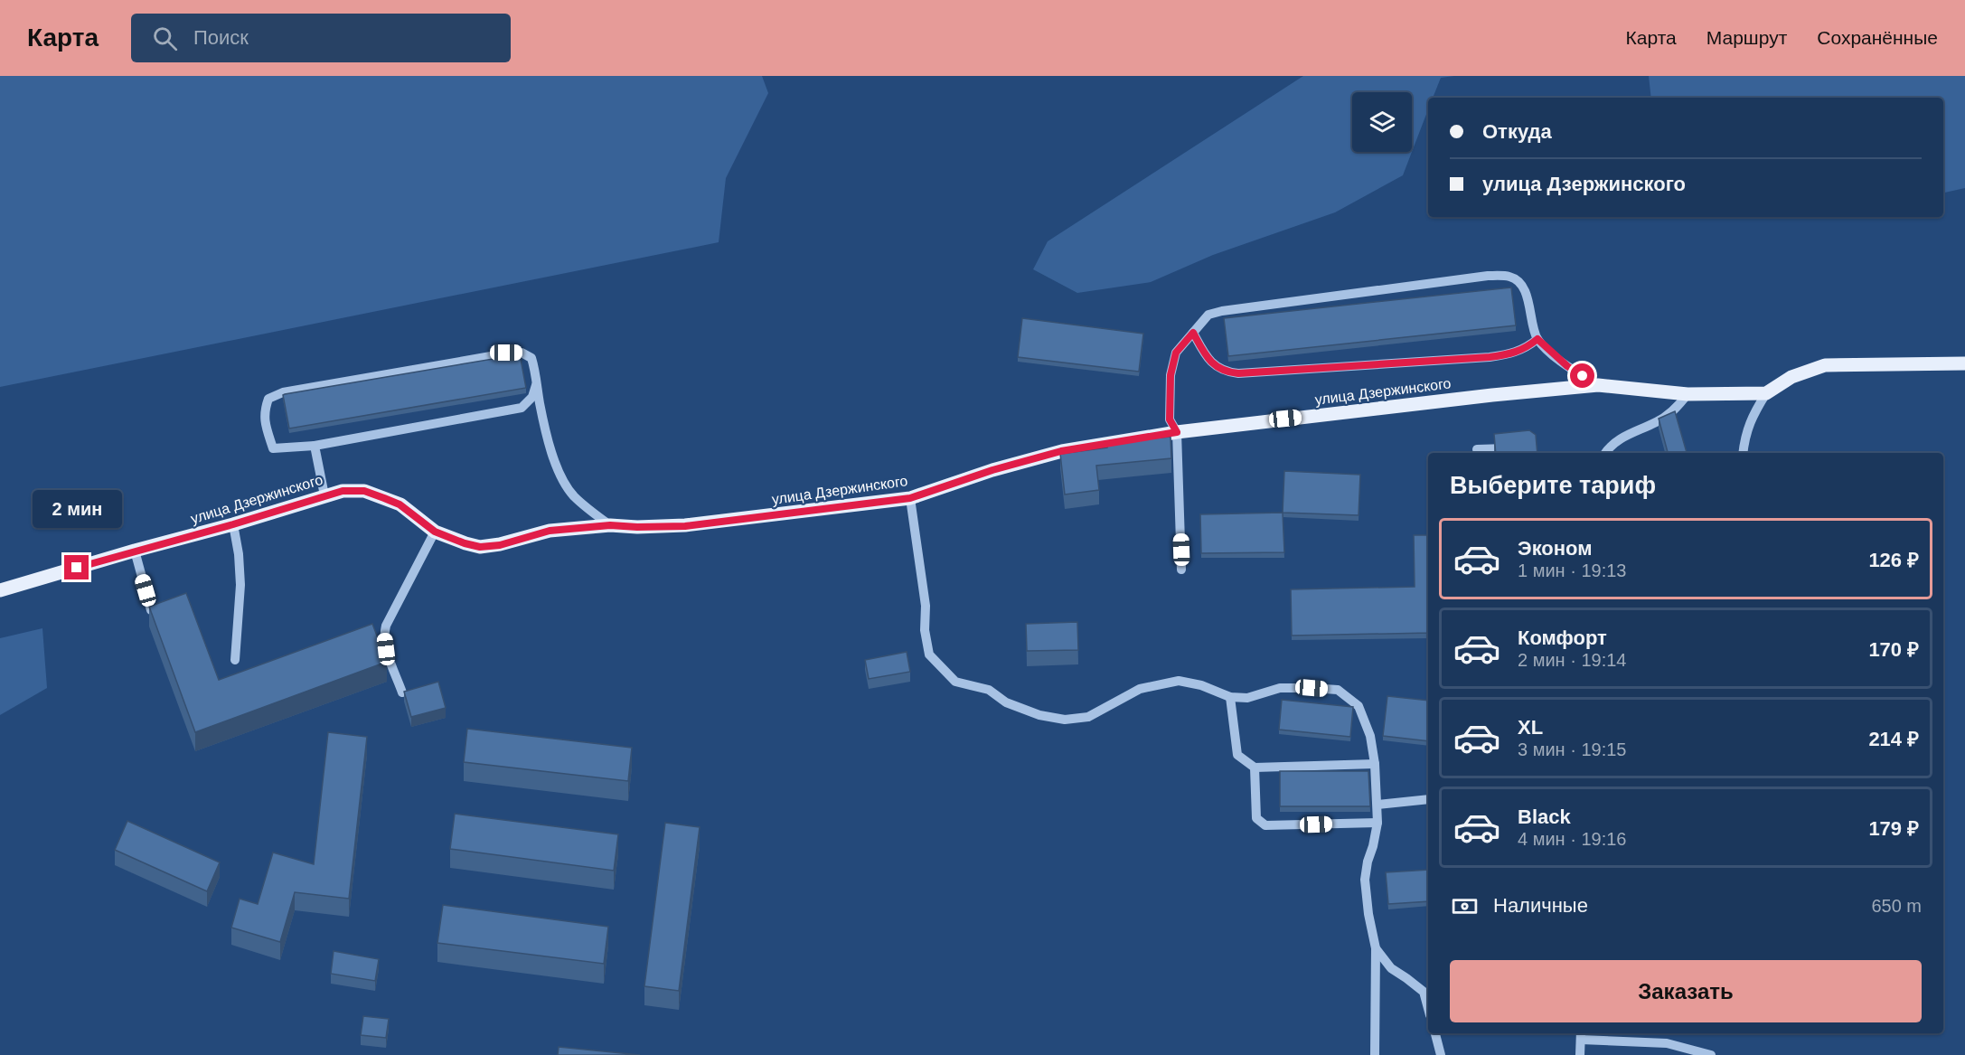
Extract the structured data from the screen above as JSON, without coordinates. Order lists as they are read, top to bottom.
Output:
{
  "streets": {
    "main road": ["улица Дзержинского"]
  },
  "page": {
    "header": "Карта",
    "search": "Поиск",
    "nav": ["Карта", "Маршрут", "Сохранённые"],
    "banner": ["Откуда", "улица Дзержинского"],
    "heading": "Выберите тариф",
    "bubble": "2 мин",
    "list": [
      {
        "name": "Эконом",
        "note": "1 мин · 19:13",
        "value": "126 ₽"
      },
      {
        "name": "Комфорт",
        "note": "2 мин · 19:14",
        "value": "170 ₽"
      },
      {
        "name": "XL",
        "note": "3 мин · 19:15",
        "value": "214 ₽"
      },
      {
        "name": "Black",
        "note": "4 мин · 19:16",
        "value": "179 ₽"
      }
    ],
    "pay": ["Наличные", "650 m"],
    "buttons": "Заказать"
  }
}
